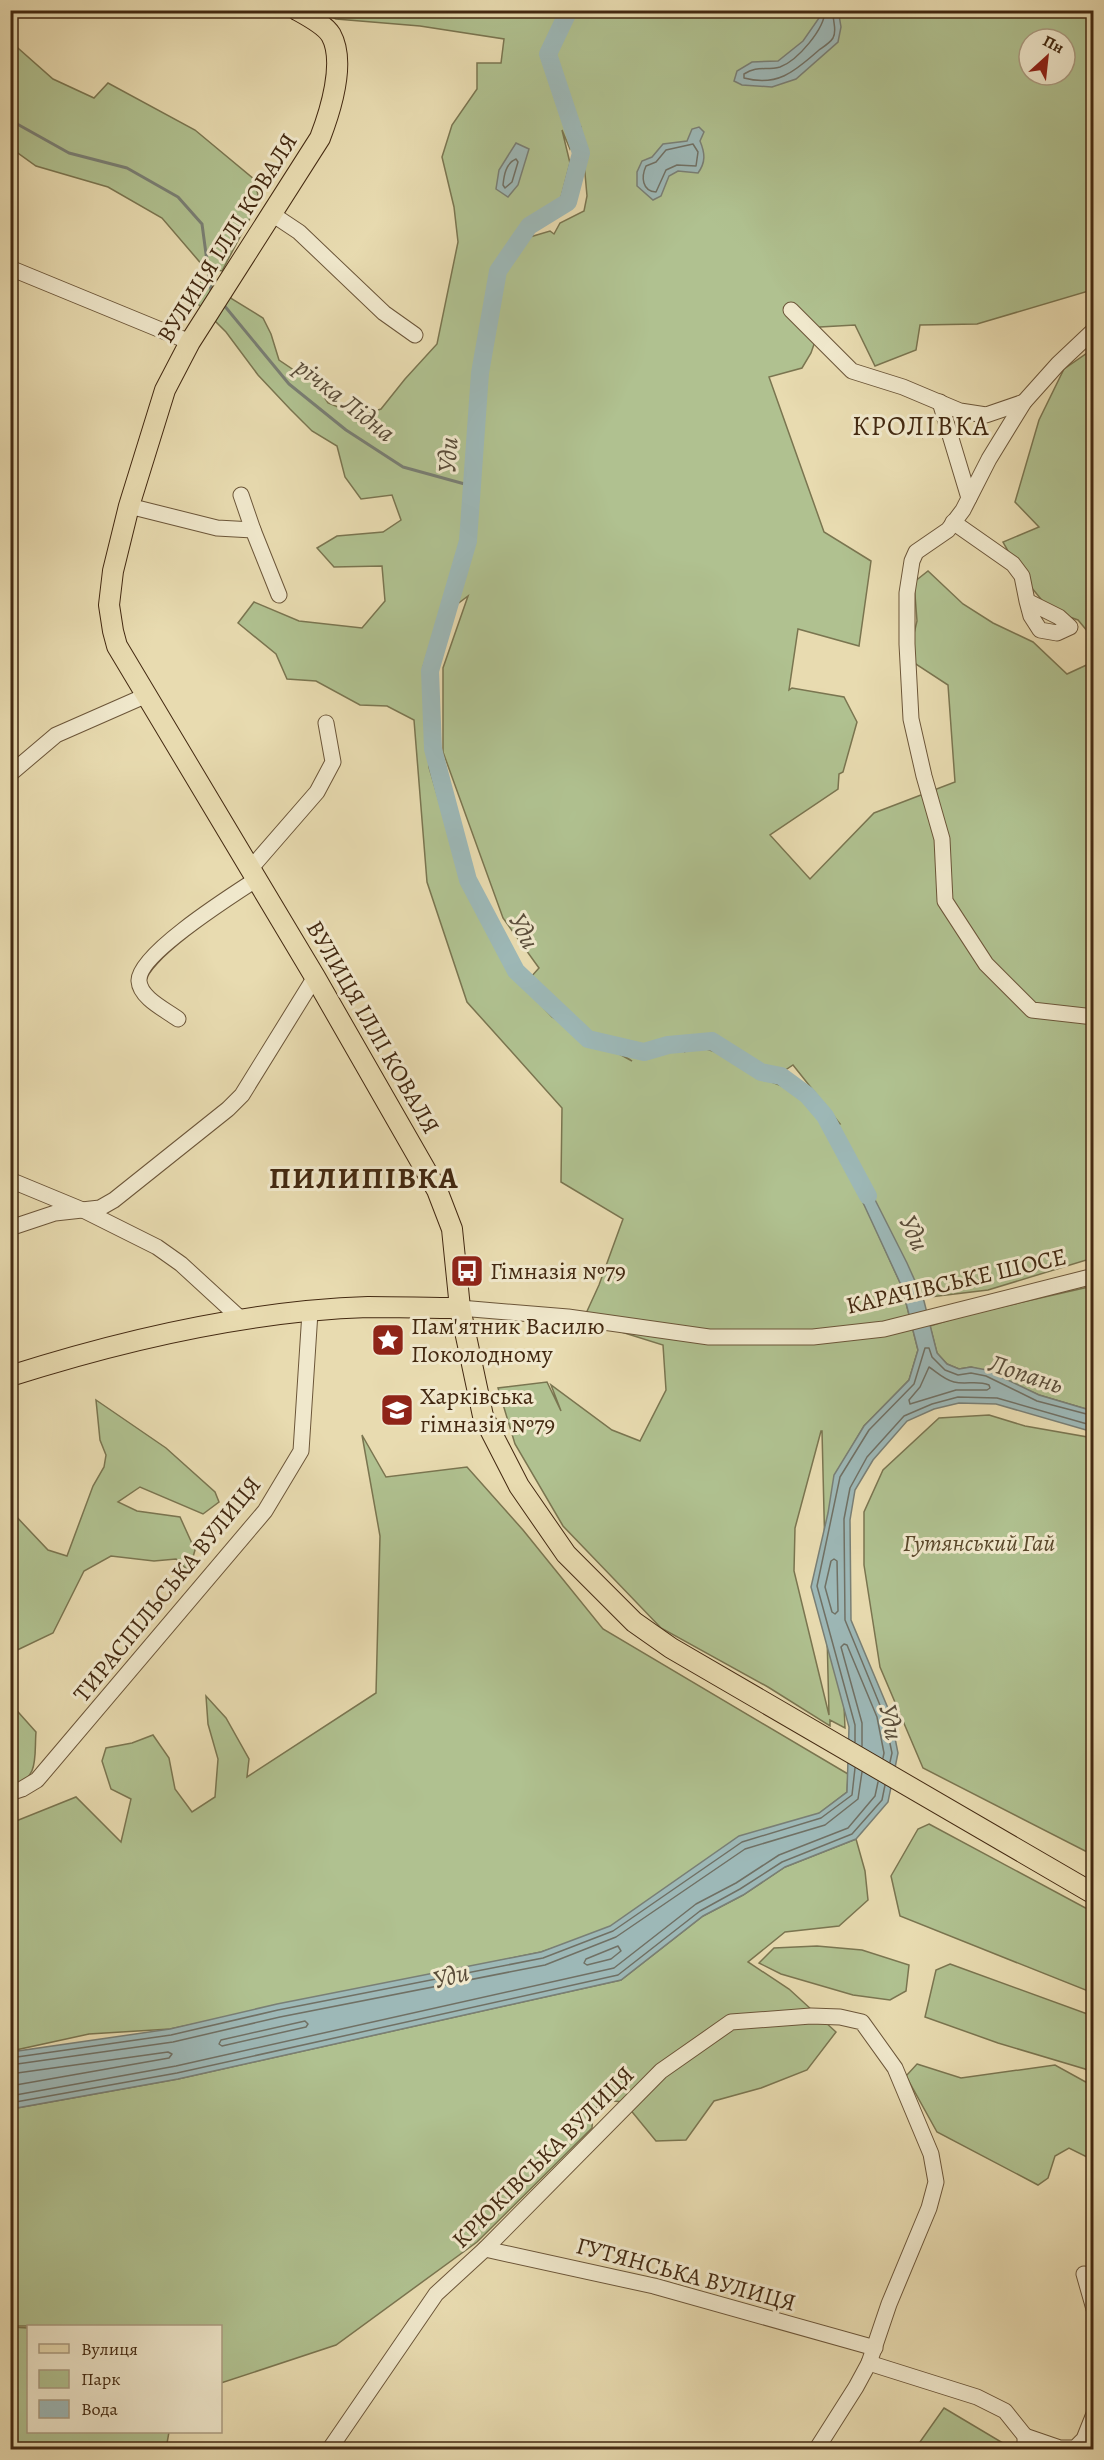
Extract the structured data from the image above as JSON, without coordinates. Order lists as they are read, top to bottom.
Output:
{
  "streets": {
    "main road": ["ВУЛИЦЯ ІЛЛІ КОВАЛЯ", "КАРАЧІВСЬКЕ ШОСЕ"],
    "street": ["ТИРАСПІЛЬСЬКА ВУЛИЦЯ", "КРЮКІВСЬКА ВУЛИЦЯ", "ГУТЯНСЬКА ВУЛИЦЯ"]
  },
  "crossings": [
    ["ВУЛИЦЯ ІЛЛІ КОВАЛЯ", "КАРАЧІВСЬКЕ ШОСЕ"],
    ["КАРАЧІВСЬКЕ ШОСЕ", "ТИРАСПІЛЬСЬКА ВУЛИЦЯ"],
    ["КРЮКІВСЬКА ВУЛИЦЯ", "ГУТЯНСЬКА ВУЛИЦЯ"]
  ],
  "districts": ["КРОЛІВКА", "ПИЛИПІВКА"],
  "water": ["річка Лідна", "Уди", "Лопань"],
  "parks": ["Гутянський Гай"],
  "places": {
    "bus stop": ["Гімназія №79"],
    "place": ["Пам'ятник Василю Поколодному"],
    "school or university": ["Харківська гімназія №79"]
  },
  "legend": ["Вулиця", "Парк", "Вода"],
  "north": "top right"
}
